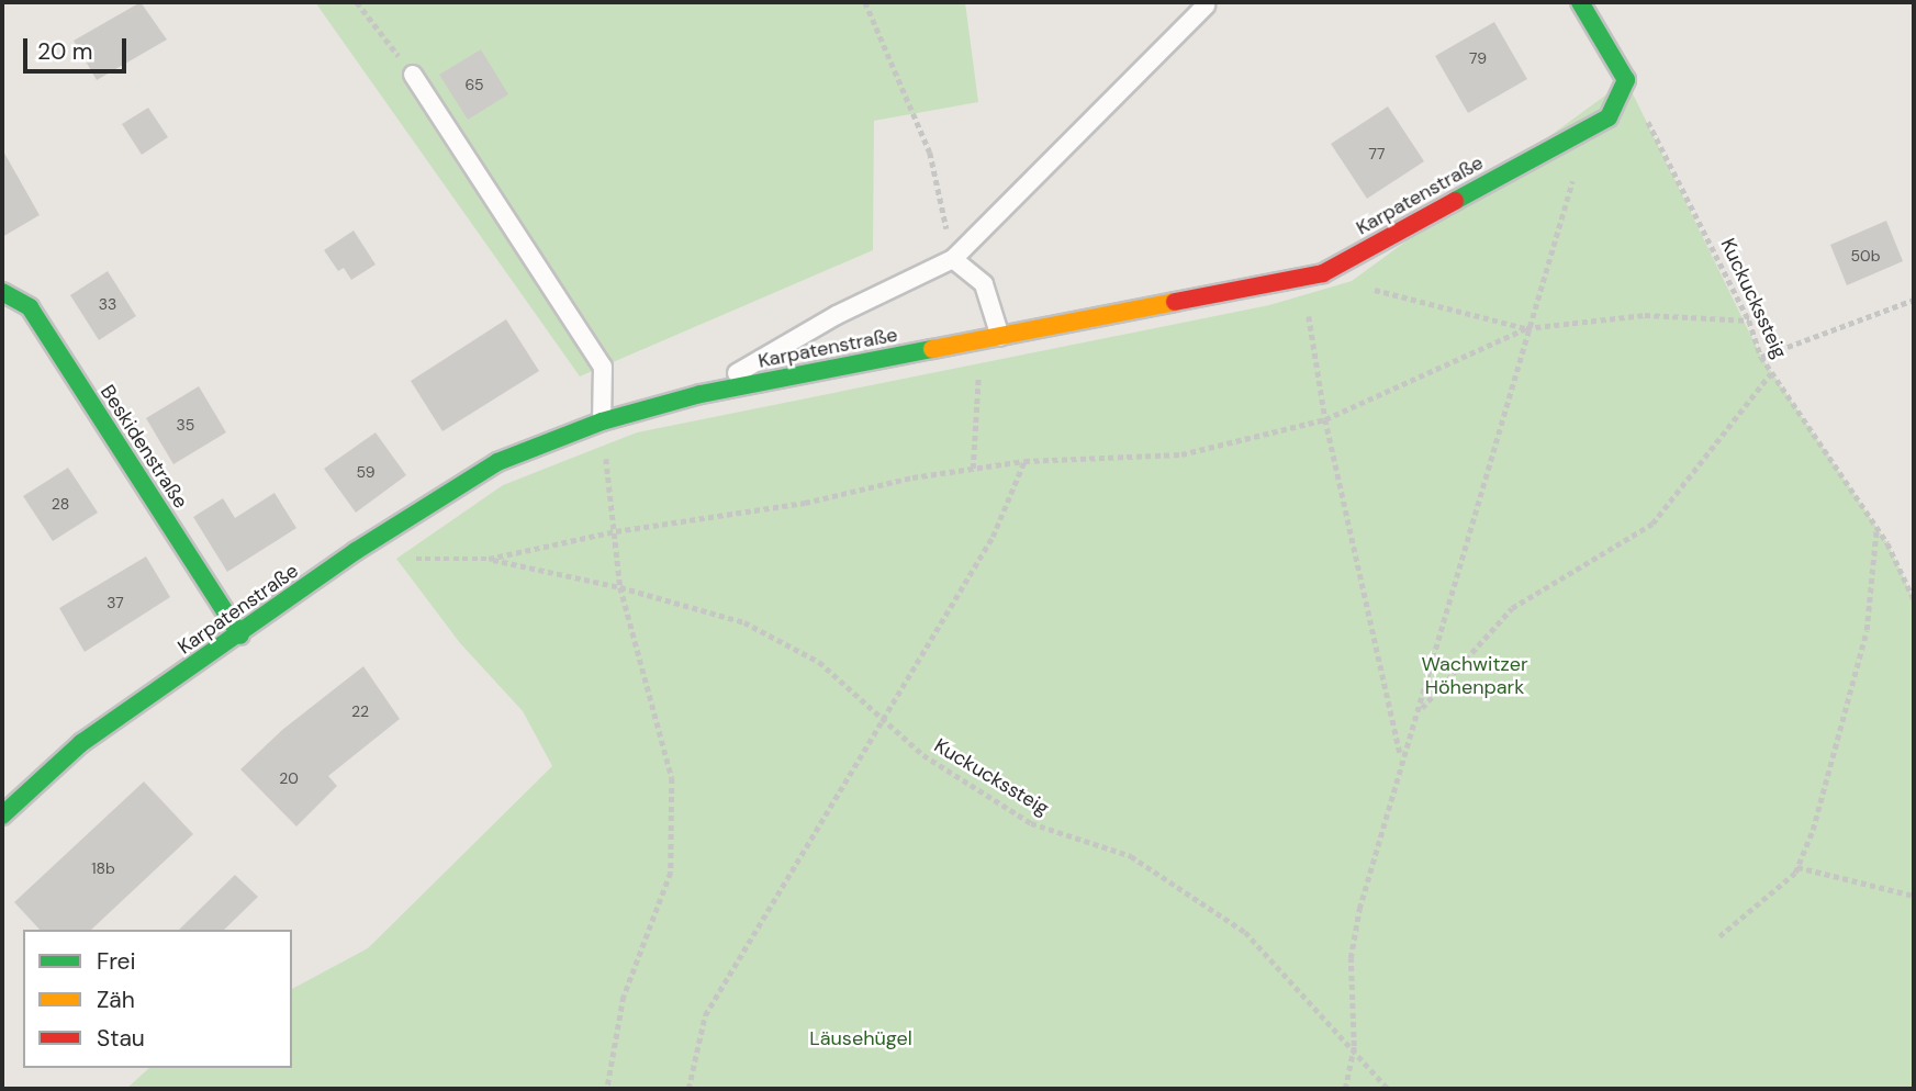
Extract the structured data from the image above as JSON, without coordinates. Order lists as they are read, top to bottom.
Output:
{
  "streets": {
    "street": ["Karpatenstraße", "Beskidenstraße"],
    "path": ["Kuckuckssteig"]
  },
  "crossings": [
    ["Karpatenstraße", "Beskidenstraße"]
  ],
  "parks": ["Wachwitzer Höhenpark", "Läusehügel"],
  "house_numbers": [
    "79",
    "65",
    "77",
    "50b",
    "33",
    "35",
    "59",
    "28",
    "37",
    "22",
    "20",
    "18b"
  ],
  "legend": ["Frei", "Zäh", "Stau"],
  "scale_bar": "20 m"
}
